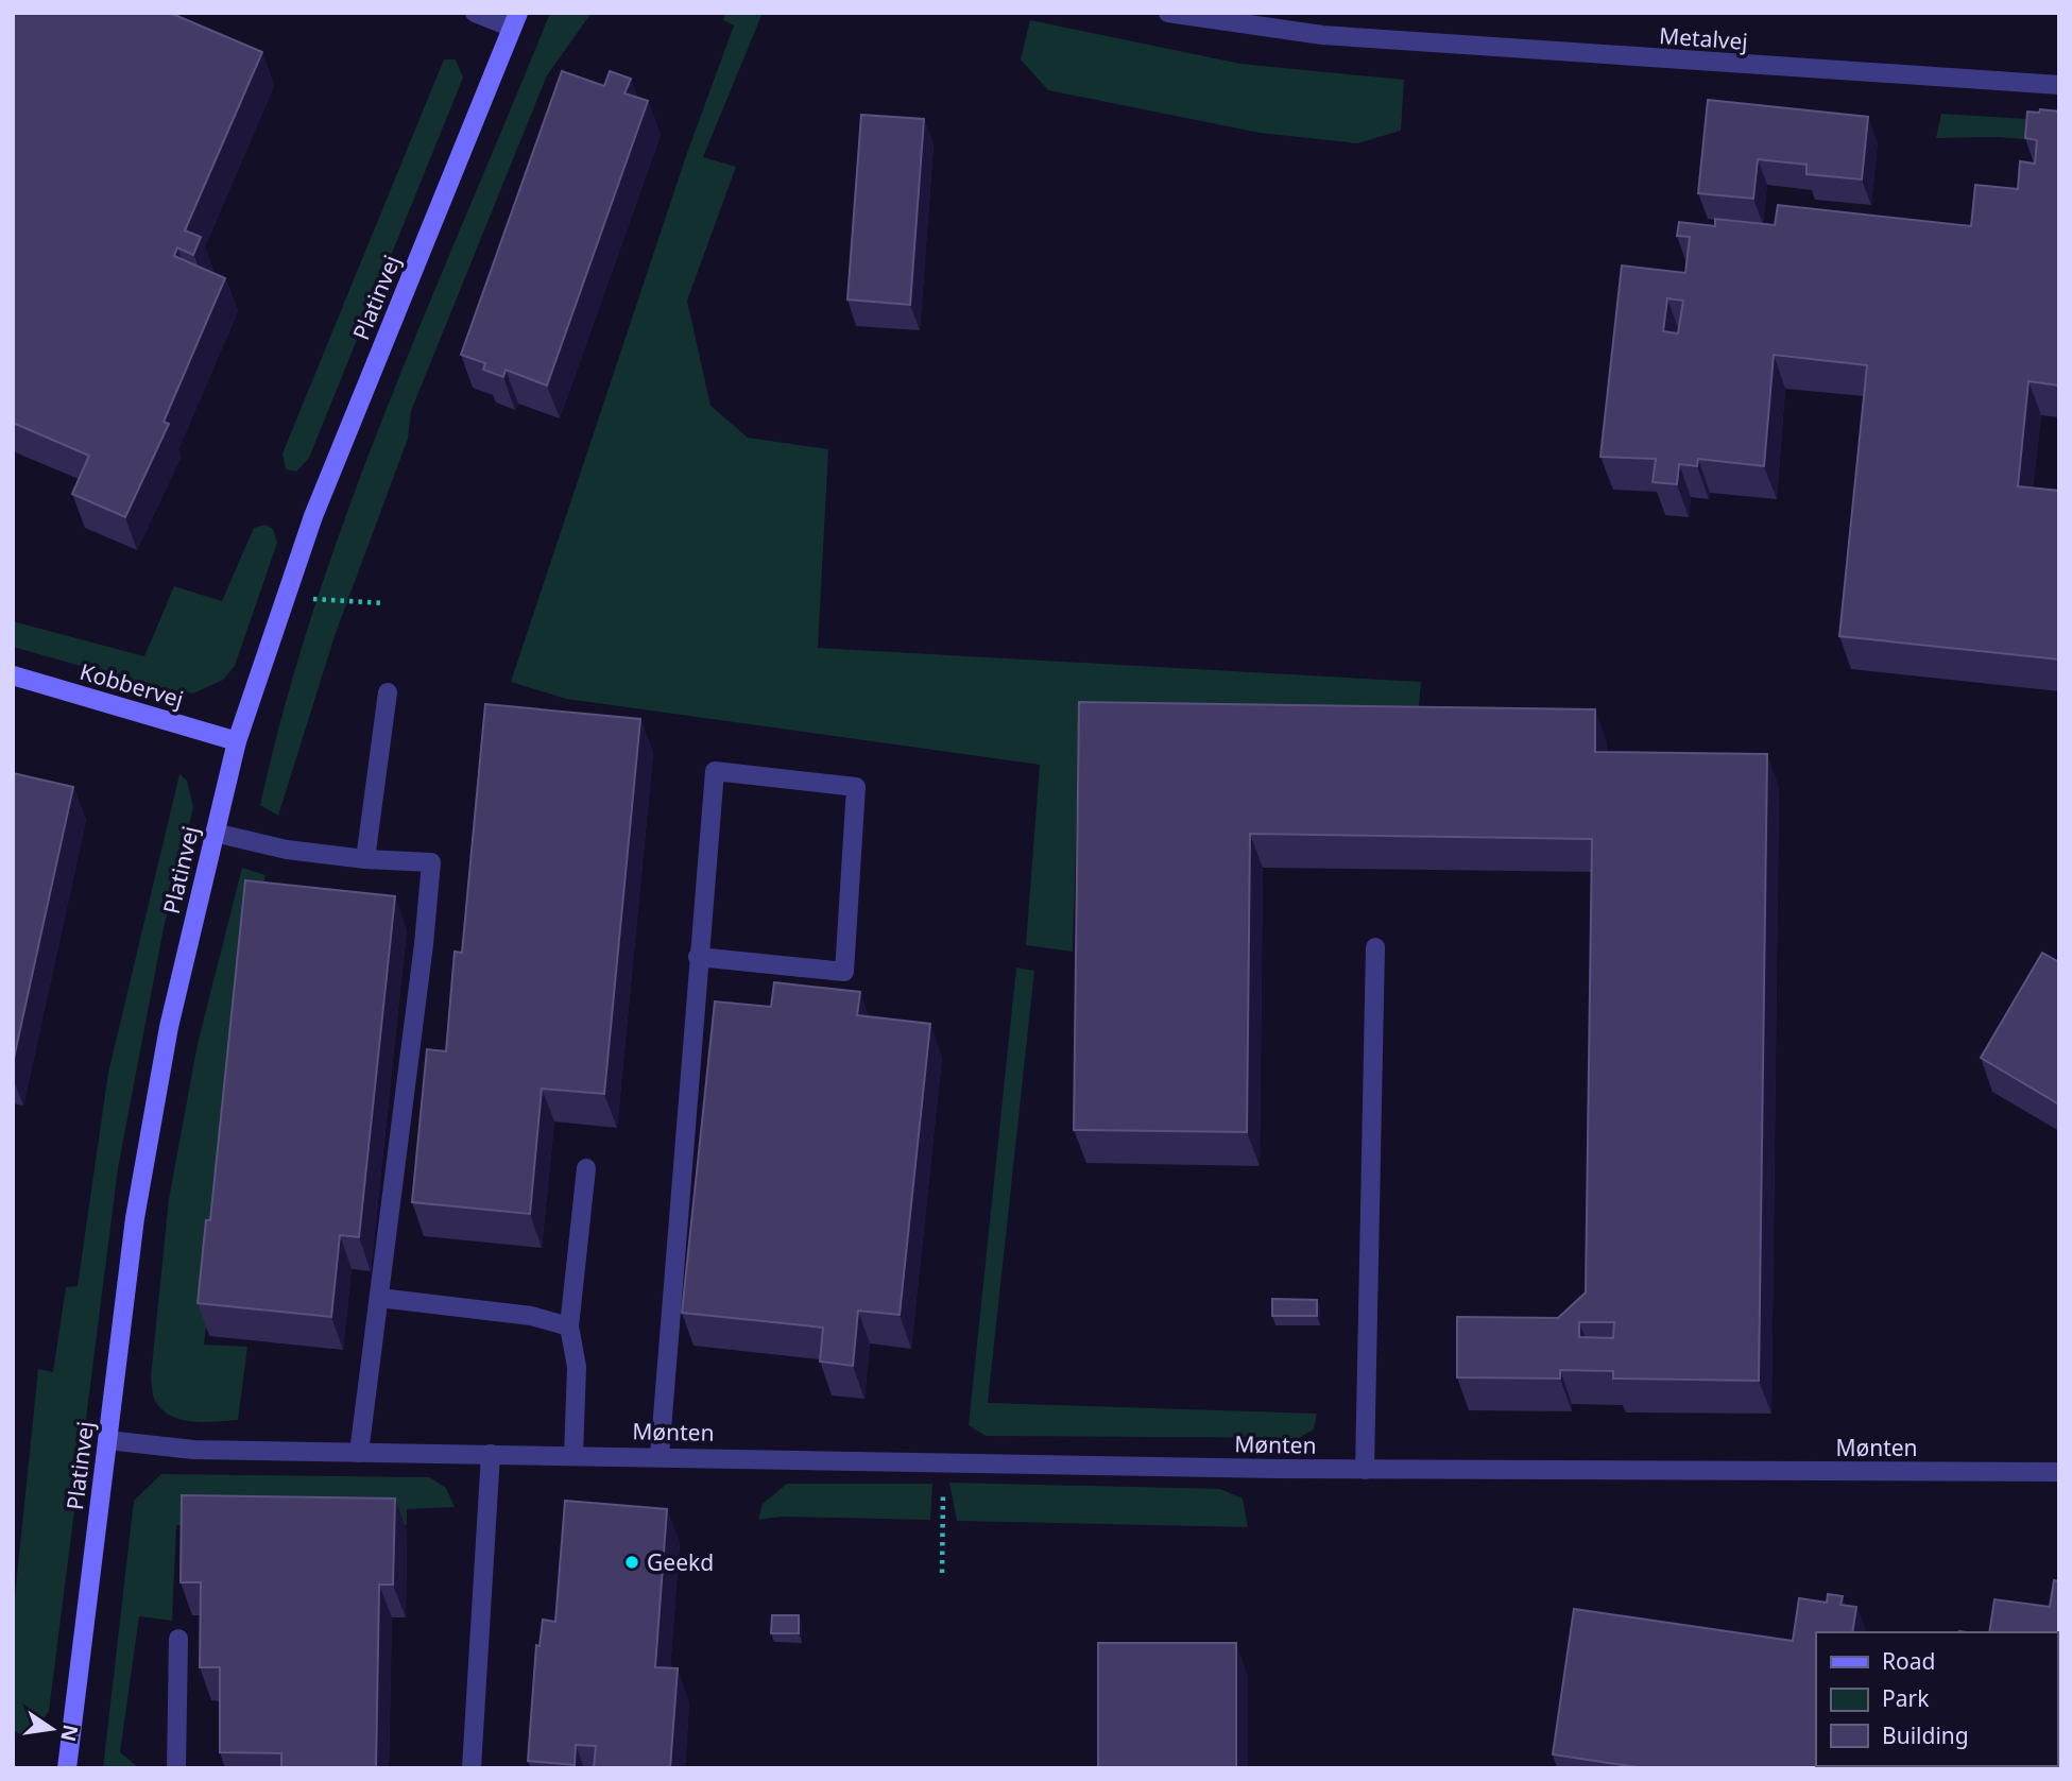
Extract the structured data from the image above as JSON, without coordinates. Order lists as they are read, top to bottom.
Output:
{
  "streets": {
    "street": [
      "Metalvej",
      "Platinvej",
      "Kobbervej",
      "Mønten"
    ]
  },
  "crossings": [
    ["Platinvej", "Kobbervej"],
    ["Platinvej", "Mønten"]
  ],
  "places": ["Geekd"],
  "legend": ["Road", "Park", "Building"],
  "north": "right"
}
